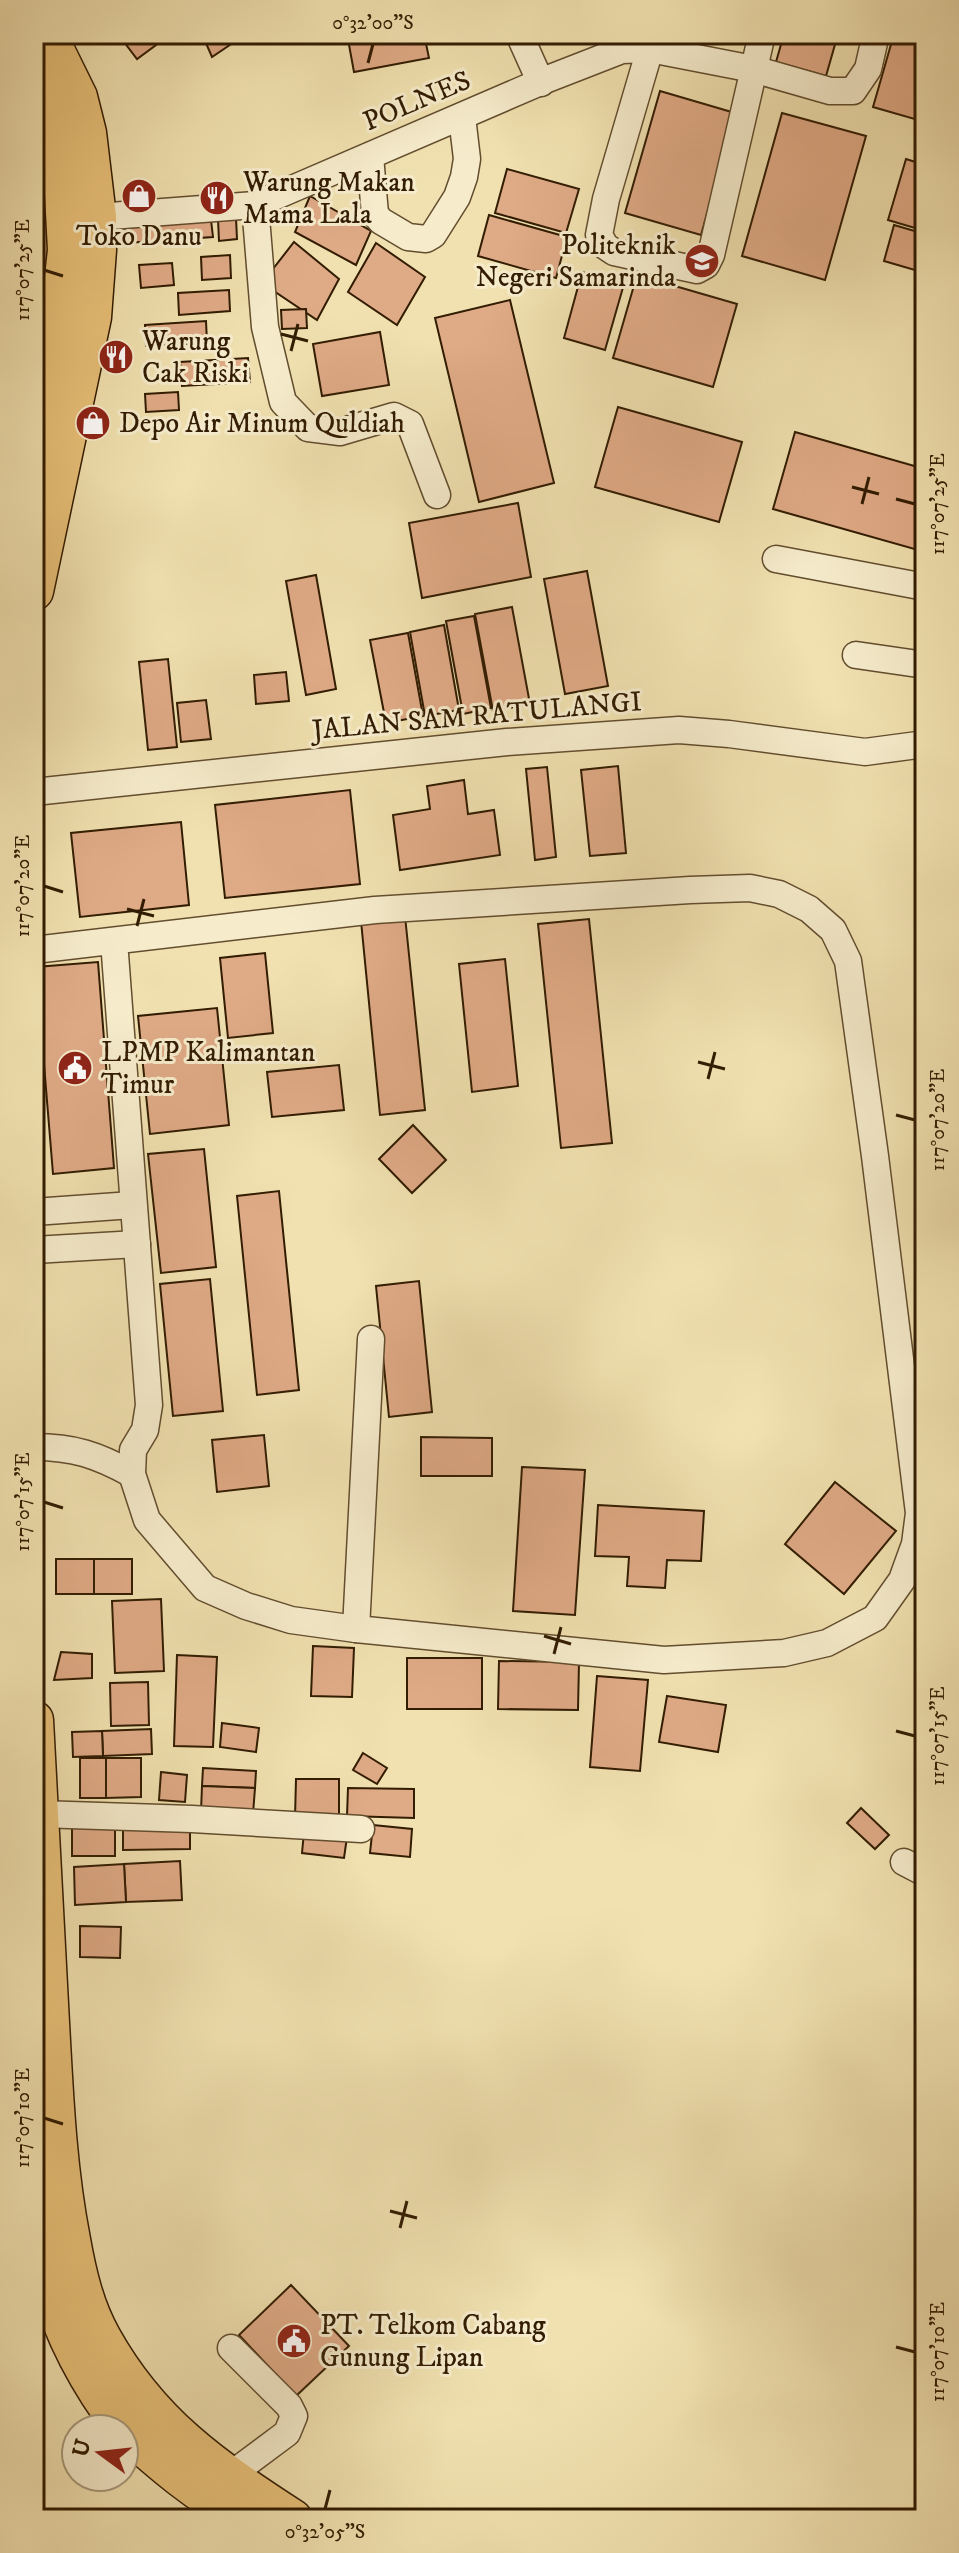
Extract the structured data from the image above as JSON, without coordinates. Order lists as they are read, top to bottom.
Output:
{
  "streets": {
    "street": ["POLNES", "JALAN SAM RATULANGI"]
  },
  "places": {
    "shop": ["Toko Danu", "Depo Air Minum Quldiah"],
    "restaurant": ["Warung Makan Mama Lala", "Warung Cak Riski"],
    "school or university": ["Politeknik Negeri Samarinda"],
    "public building": ["LPMP Kalimantan Timur", "PT. Telkom Cabang Gunung Lipan"]
  },
  "north": "left",
  "coordinates": [
    "0°32'00\"S",
    "117°07'25\"E",
    "117°07'20\"E",
    "117°07'15\"E",
    "117°07'10\"E",
    "0°32'05\"S"
  ]
}
